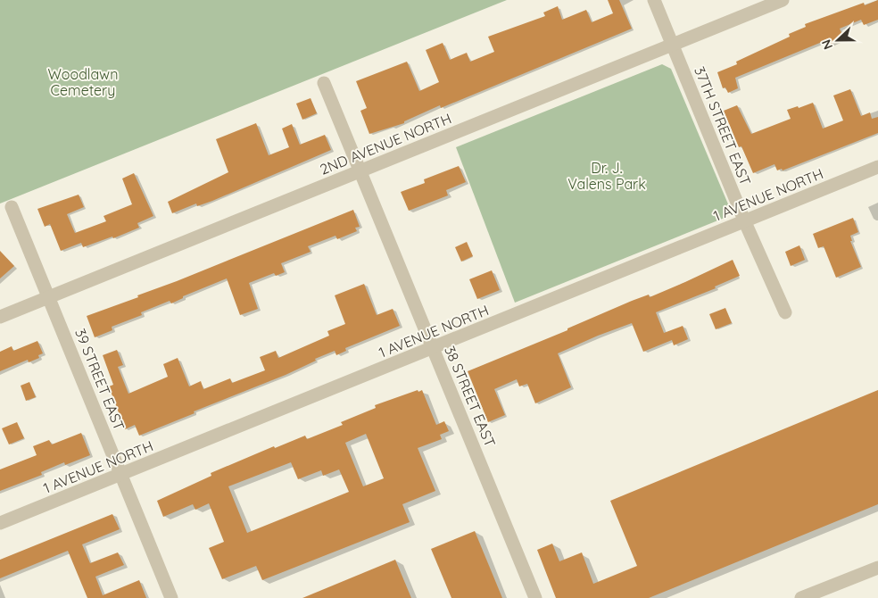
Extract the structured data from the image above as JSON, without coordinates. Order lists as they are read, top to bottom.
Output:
{
  "streets": {
    "street": [
      "37TH STREET EAST",
      "2ND AVENUE NORTH",
      "1 AVENUE NORTH",
      "39 STREET EAST",
      "38 STREET EAST"
    ]
  },
  "crossings": [
    ["37TH STREET EAST", "2ND AVENUE NORTH"],
    ["37TH STREET EAST", "1 AVENUE NORTH"],
    ["2ND AVENUE NORTH", "39 STREET EAST"],
    ["2ND AVENUE NORTH", "38 STREET EAST"],
    ["1 AVENUE NORTH", "39 STREET EAST"],
    ["1 AVENUE NORTH", "38 STREET EAST"]
  ],
  "parks": ["Woodlawn Cemetery", "Dr. J. Valens Park"],
  "north": "left"
}
